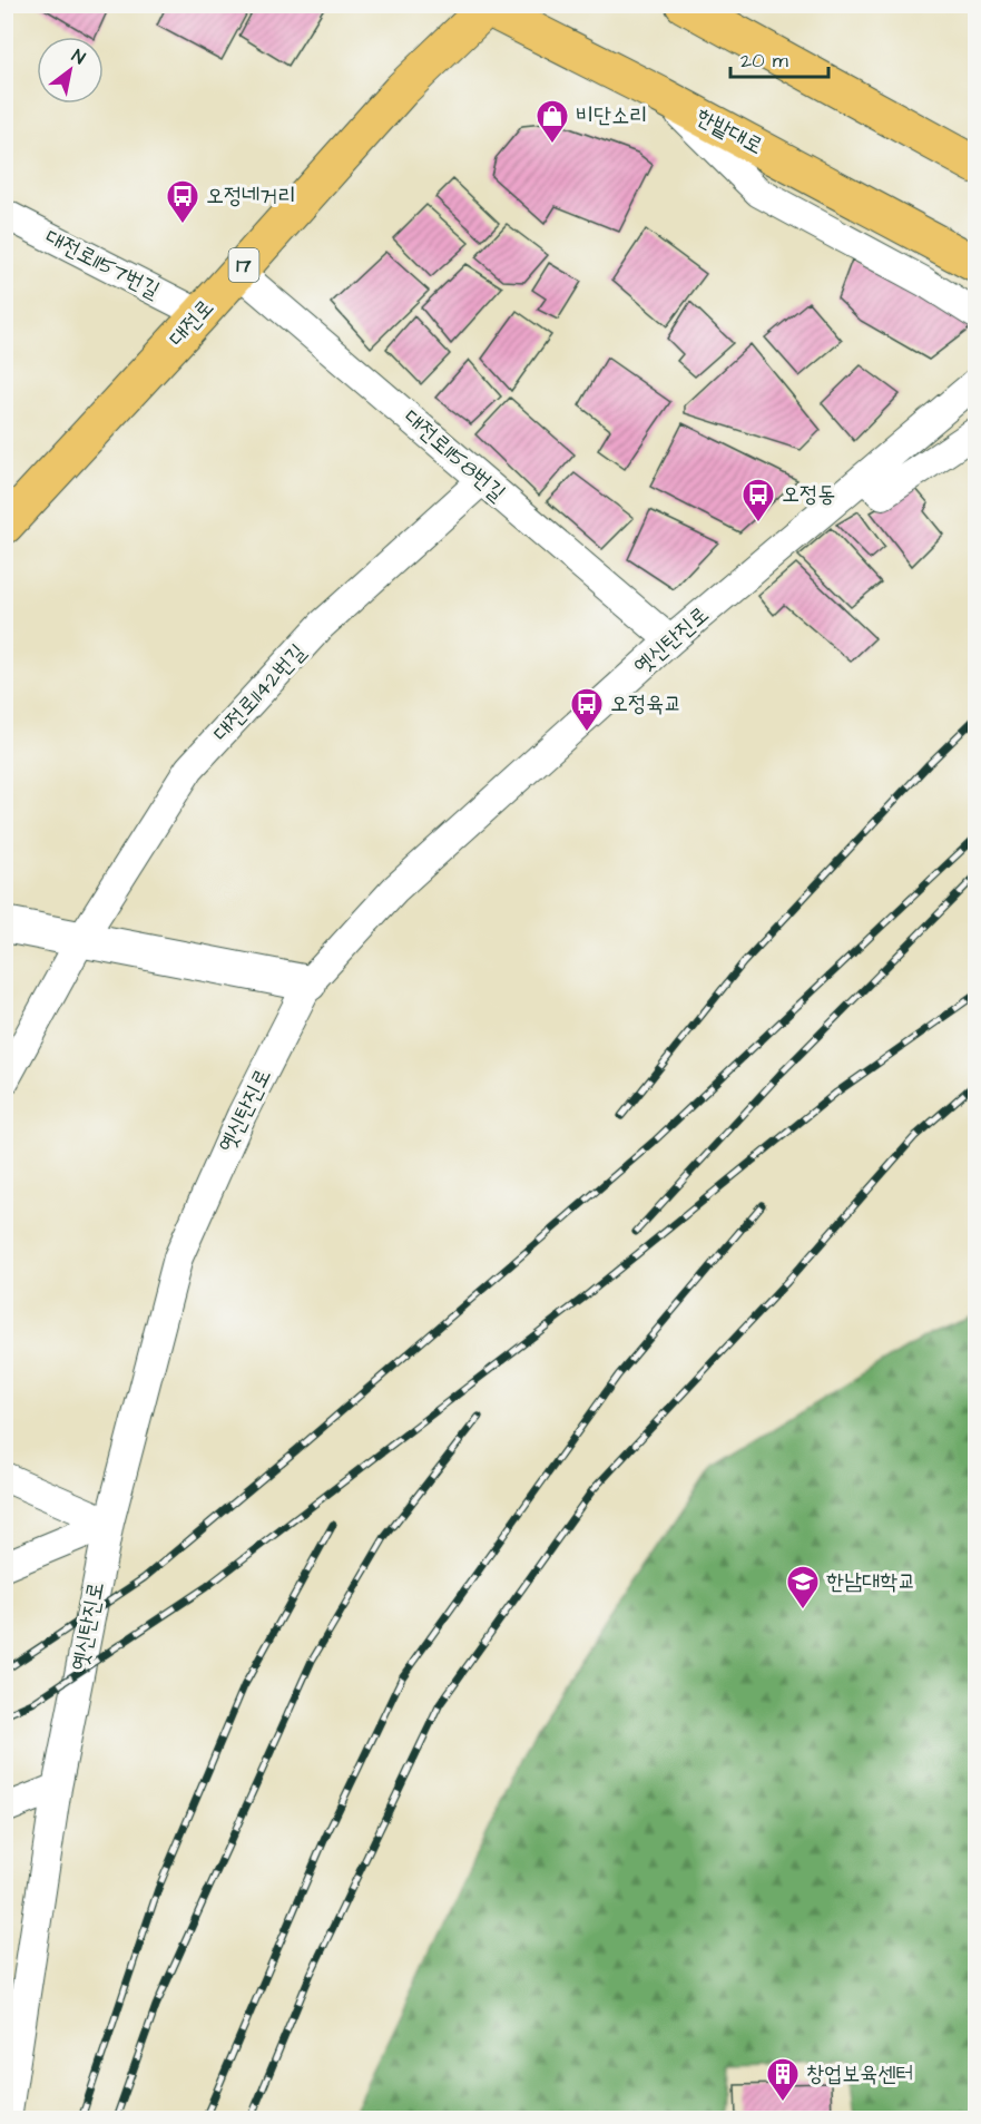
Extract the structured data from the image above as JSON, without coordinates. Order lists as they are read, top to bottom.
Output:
{
  "streets": {
    "main road": ["한밭대로", "17", "대전로"],
    "street": [
      "대전로1157번길",
      "대전로1158번길",
      "옛신탄진로",
      "대전로1142번길"
    ]
  },
  "crossings": [
    ["한밭대로", "대전로"],
    ["대전로1157번길", "대전로"],
    ["대전로", "대전로1158번길"],
    ["대전로1158번길", "옛신탄진로"],
    ["대전로1158번길", "대전로1142번길"]
  ],
  "places": {
    "shop": ["비단소리"],
    "bus stop": ["오정네거리", "오정동", "오정육교"],
    "school or university": ["한남대학교"],
    "building": ["창업보육센터"]
  },
  "scale_bar": "20 m",
  "north": "top right"
}
